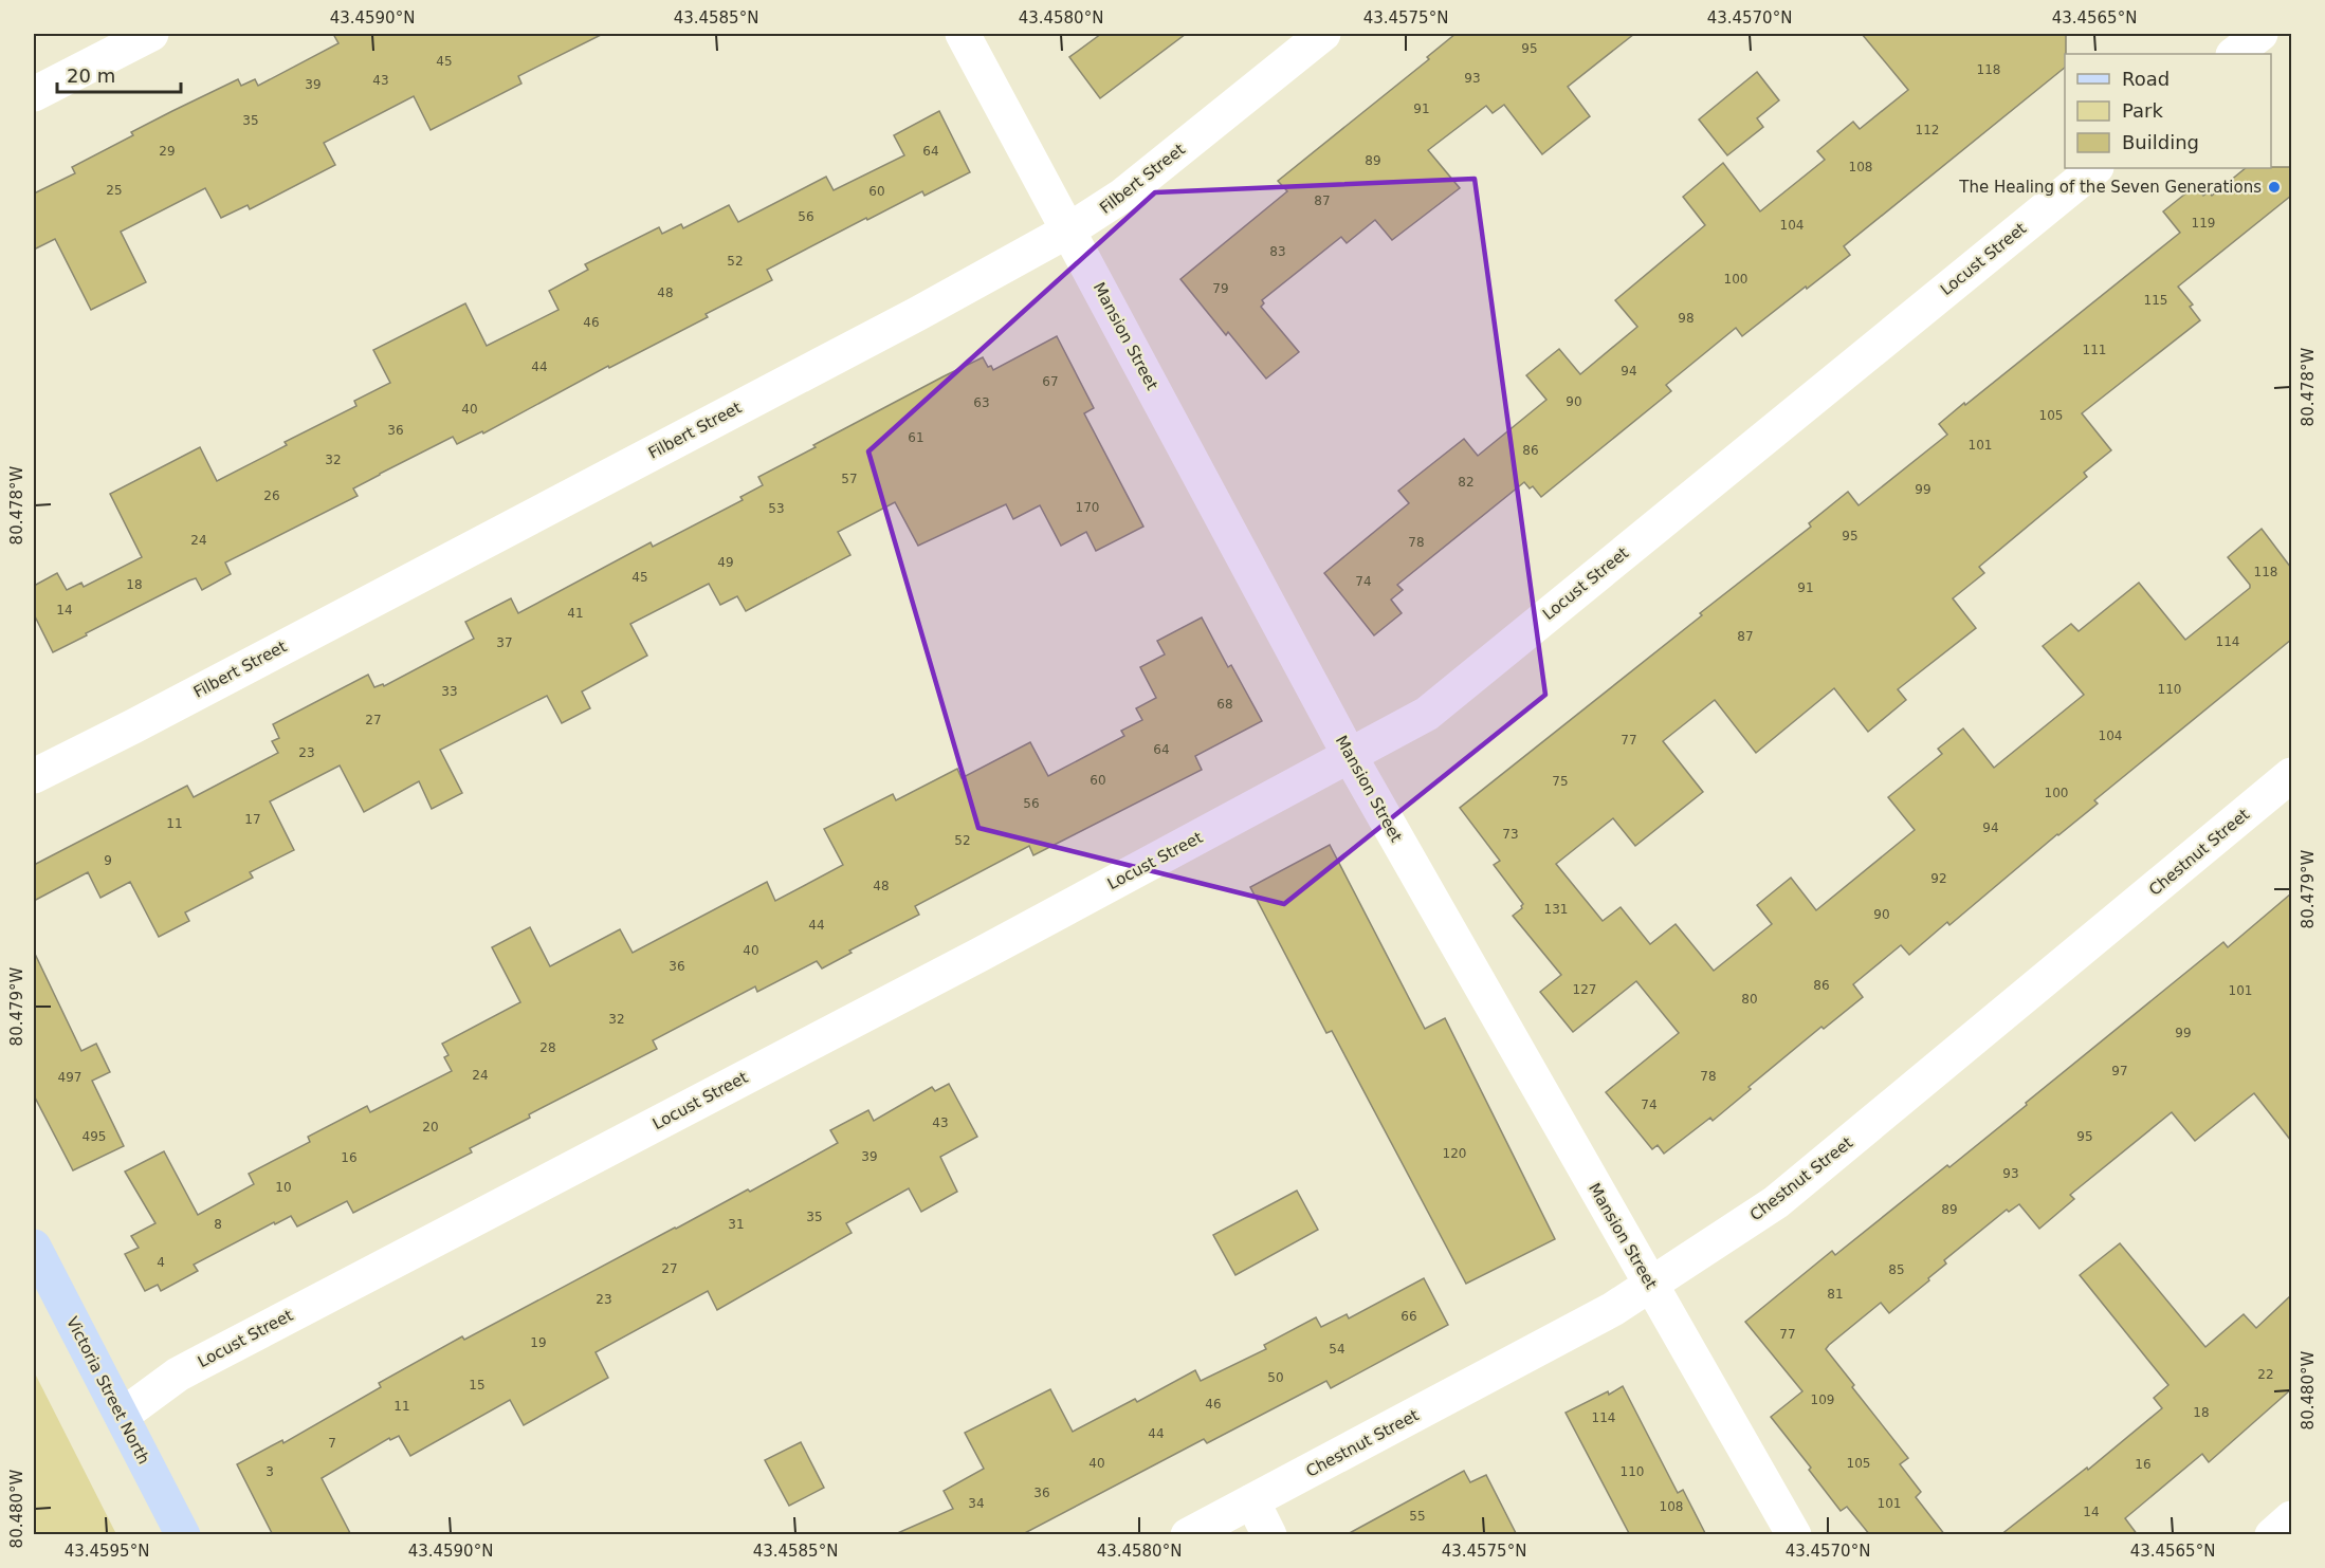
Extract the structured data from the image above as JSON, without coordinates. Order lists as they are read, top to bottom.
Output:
{
  "streets": {
    "main road": ["Victoria Street North"],
    "street": [
      "Filbert Street",
      "Locust Street",
      "Mansion Street",
      "Chestnut Street"
    ]
  },
  "crossings": [
    ["Filbert Street", "Mansion Street"],
    ["Locust Street", "Mansion Street"],
    ["Locust Street", "Victoria Street North"],
    ["Mansion Street", "Chestnut Street"]
  ],
  "places": ["The Healing of the Seven Generations"],
  "house_numbers": [
    "95",
    "45",
    "118",
    "93",
    "43",
    "39",
    "91",
    "35",
    "112",
    "29",
    "64",
    "89",
    "108",
    "25",
    "60",
    "87",
    "56",
    "119",
    "104",
    "83",
    "52",
    "100",
    "79",
    "48",
    "115",
    "98",
    "46",
    "111",
    "44",
    "94",
    "67",
    "90",
    "63",
    "40",
    "105",
    "36",
    "61",
    "101",
    "86",
    "32",
    "57",
    "82",
    "99",
    "26",
    "170",
    "53",
    "95",
    "24",
    "78",
    "49",
    "118",
    "45",
    "74",
    "18",
    "91",
    "14",
    "41",
    "87",
    "114",
    "37",
    "110",
    "33",
    "68",
    "27",
    "104",
    "77",
    "64",
    "23",
    "60",
    "75",
    "100",
    "56",
    "17",
    "11",
    "94",
    "73",
    "52",
    "9",
    "92",
    "48",
    "131",
    "90",
    "44",
    "40",
    "36",
    "86",
    "127",
    "101",
    "80",
    "32",
    "99",
    "28",
    "97",
    "24",
    "78",
    "497",
    "74",
    "43",
    "20",
    "495",
    "95",
    "120",
    "39",
    "16",
    "93",
    "10",
    "89",
    "35",
    "8",
    "31",
    "4",
    "27",
    "85",
    "81",
    "23",
    "66",
    "77",
    "19",
    "54",
    "22",
    "50",
    "15",
    "109",
    "46",
    "11",
    "18",
    "114",
    "44",
    "7",
    "40",
    "105",
    "16",
    "3",
    "110",
    "36",
    "34",
    "101",
    "108",
    "14",
    "55"
  ],
  "legend": ["Road", "Park", "Building"],
  "scale_bar": "20 m",
  "coordinates": [
    "43.4590°N",
    "43.4585°N",
    "43.4580°N",
    "43.4575°N",
    "43.4570°N",
    "43.4565°N",
    "80.478°W",
    "80.479°W",
    "80.480°W",
    "43.4595°N"
  ]
}
